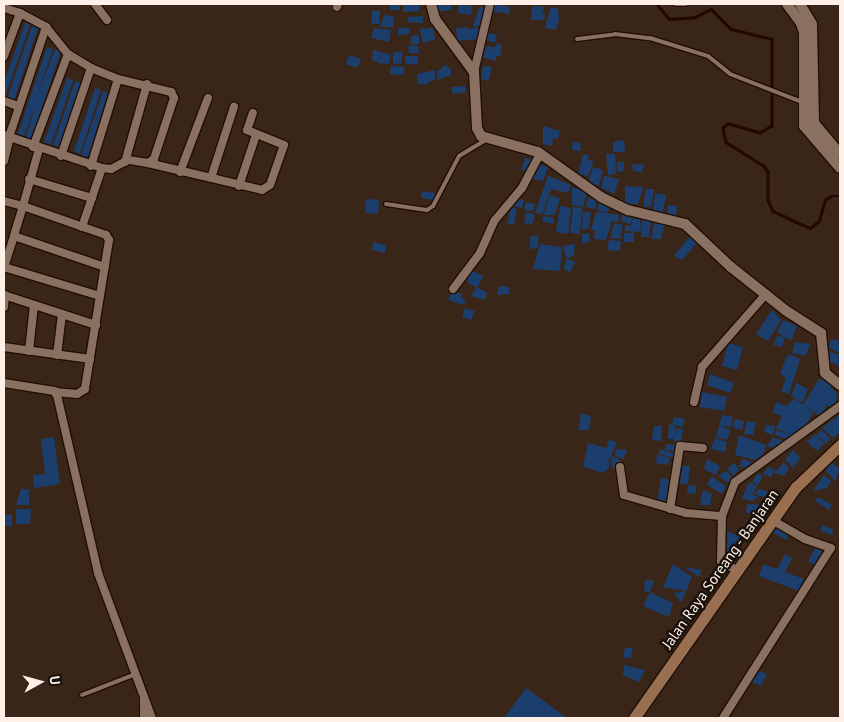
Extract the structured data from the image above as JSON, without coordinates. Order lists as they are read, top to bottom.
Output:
{
  "streets": {
    "main road": ["Jalan Raya Soreang - Banjaran"]
  },
  "north": "right"
}
